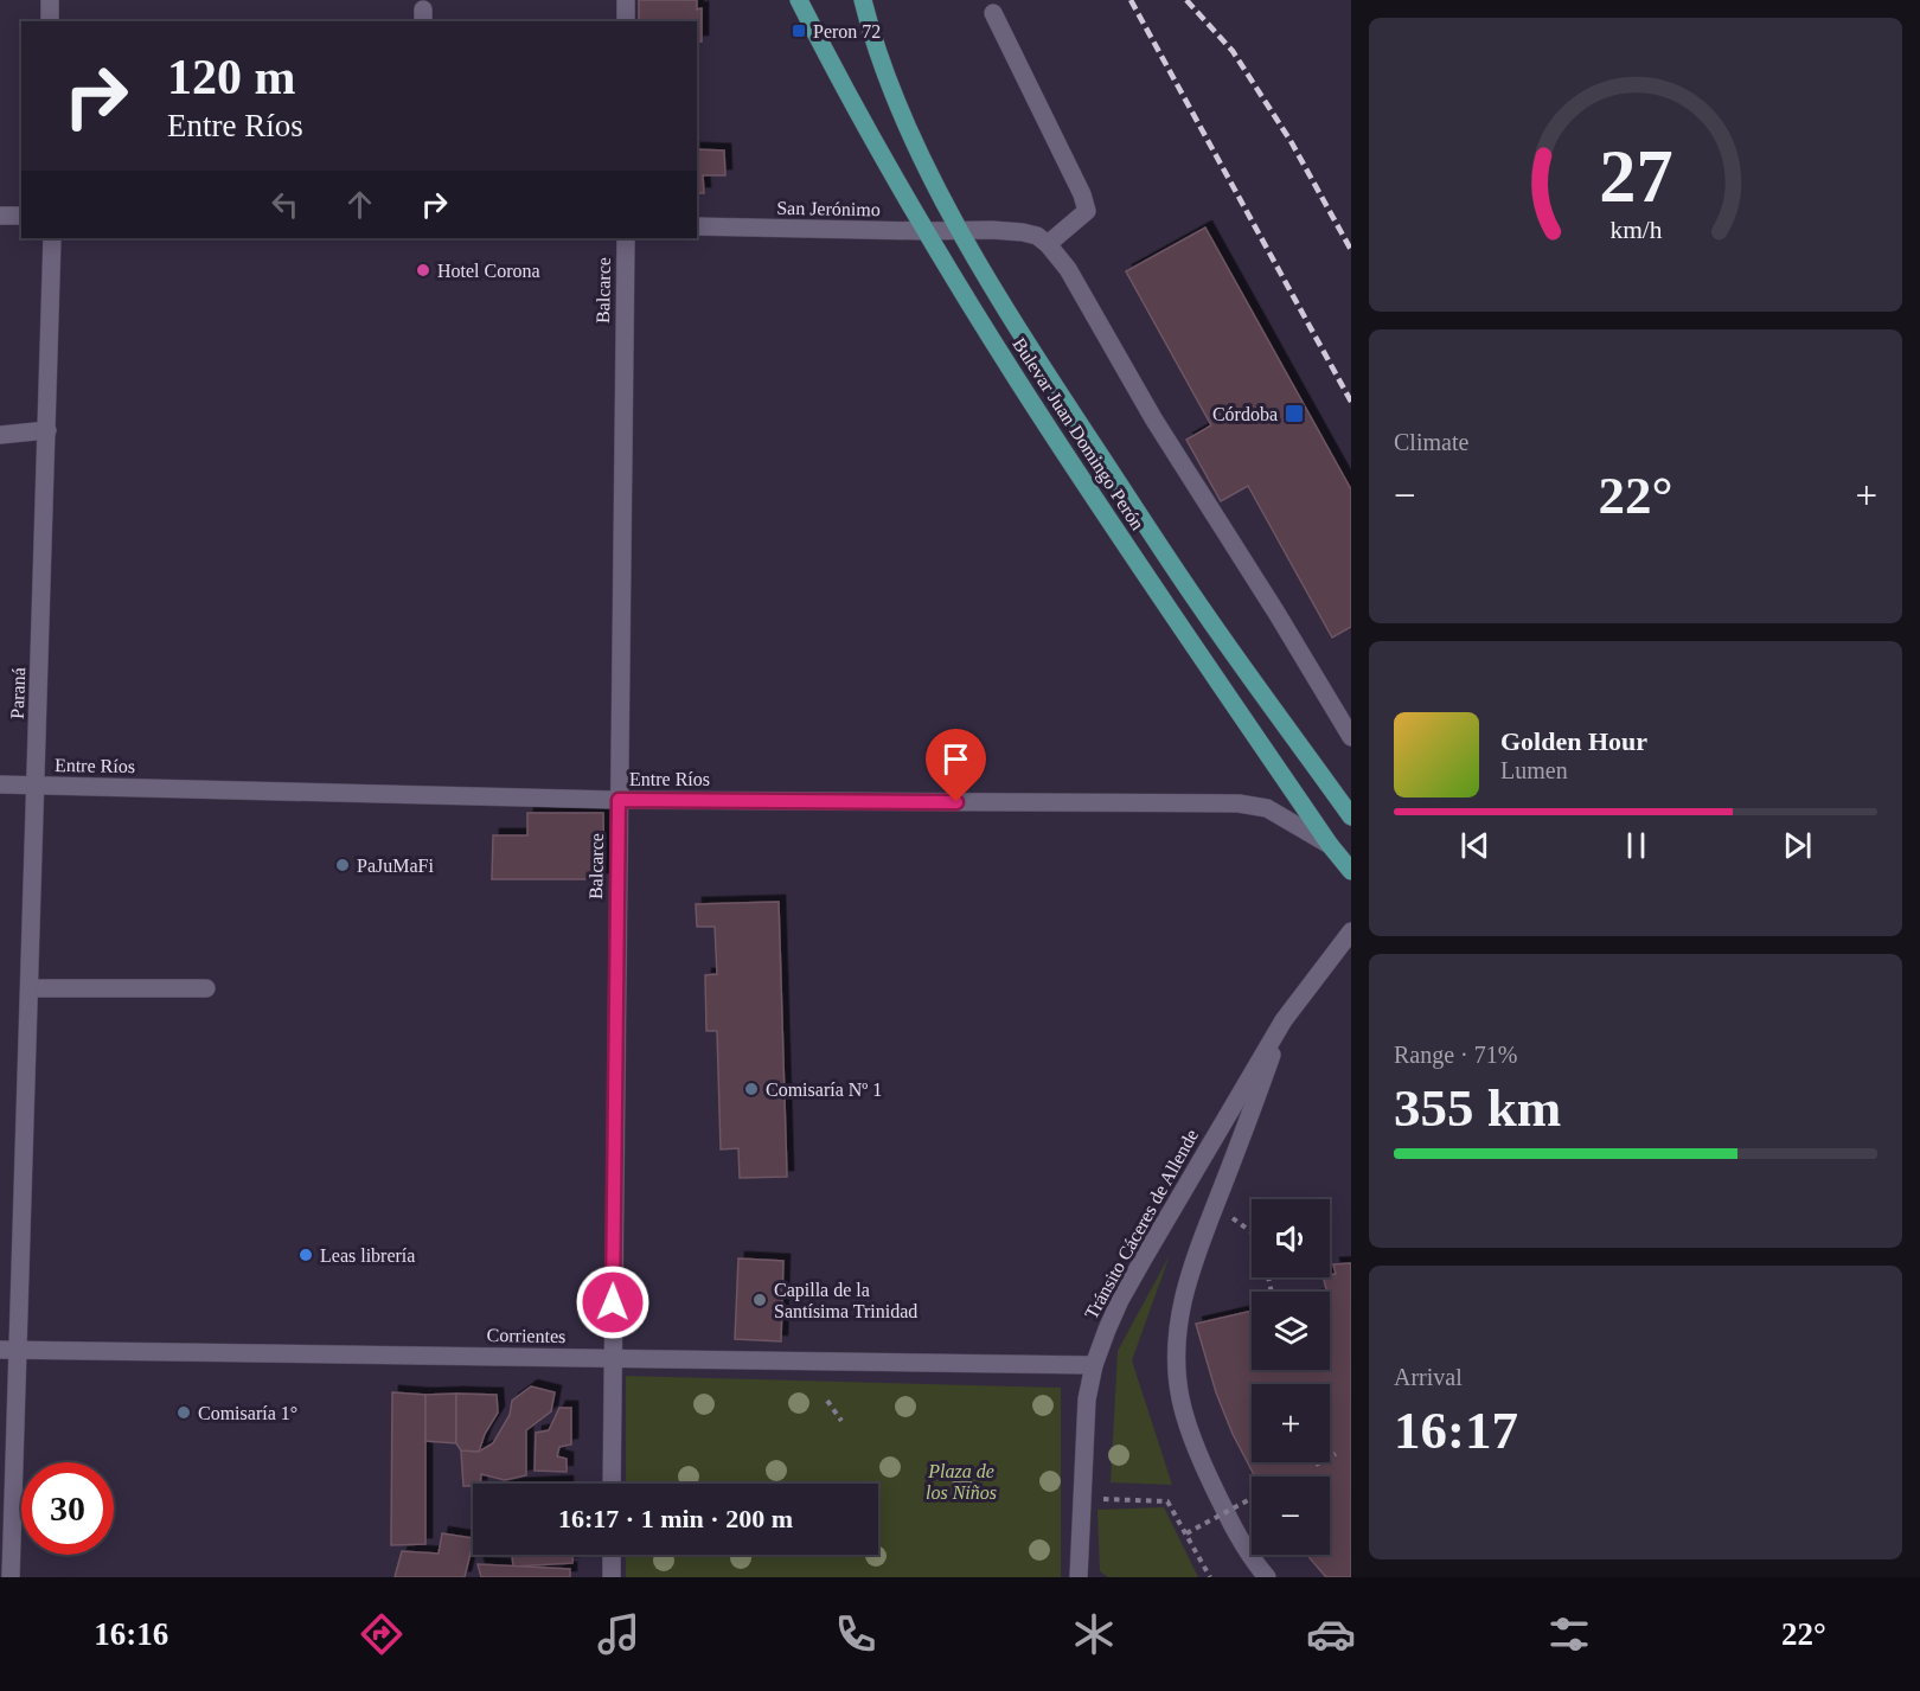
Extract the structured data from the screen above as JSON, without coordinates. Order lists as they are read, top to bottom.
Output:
{
  "streets": {
    "main road": ["Bulevar Juan Domingo Perón"],
    "street": [
      "San Jerónimo",
      "Balcarce",
      "Paraná",
      "Entre Ríos",
      "Tránsito Cáceres de Allende",
      "Corrientes"
    ]
  },
  "crossings": [
    ["San Jerónimo", "Bulevar Juan Domingo Perón"],
    ["Balcarce", "Entre Ríos"],
    ["Balcarce", "Corrientes"],
    ["Bulevar Juan Domingo Perón", "Entre Ríos"],
    ["Paraná", "Entre Ríos"],
    ["Paraná", "Corrientes"],
    ["Tránsito Cáceres de Allende", "Corrientes"]
  ],
  "parks": ["Plaza de los Niños"],
  "places": {
    "transit": ["Peron 72", "Córdoba"],
    "other": [
      "Hotel Corona",
      "PaJuMaFi",
      "Comisaría Nº 1",
      "Leas librería",
      "Capilla de la Santísima Trinidad",
      "Comisaría 1°"
    ]
  },
  "page": {
    "turn": ["120 m", "Entre Ríos"],
    "tile": [
      "Climate",
      ["Range · 71%", "355 km"],
      ["Arrival", "16:17"]
    ],
    "heat": ["−", "22°", "+"],
    "song": ["Golden Hour", "Lumen"],
    "map_buttons": ["+", "−"],
    "limit": "30",
    "trip": "16:17 · 1 min · 200 m",
    "tabs": ["16:16", "22°"],
    "gauge": ["27", "km/h"]
  }
}
